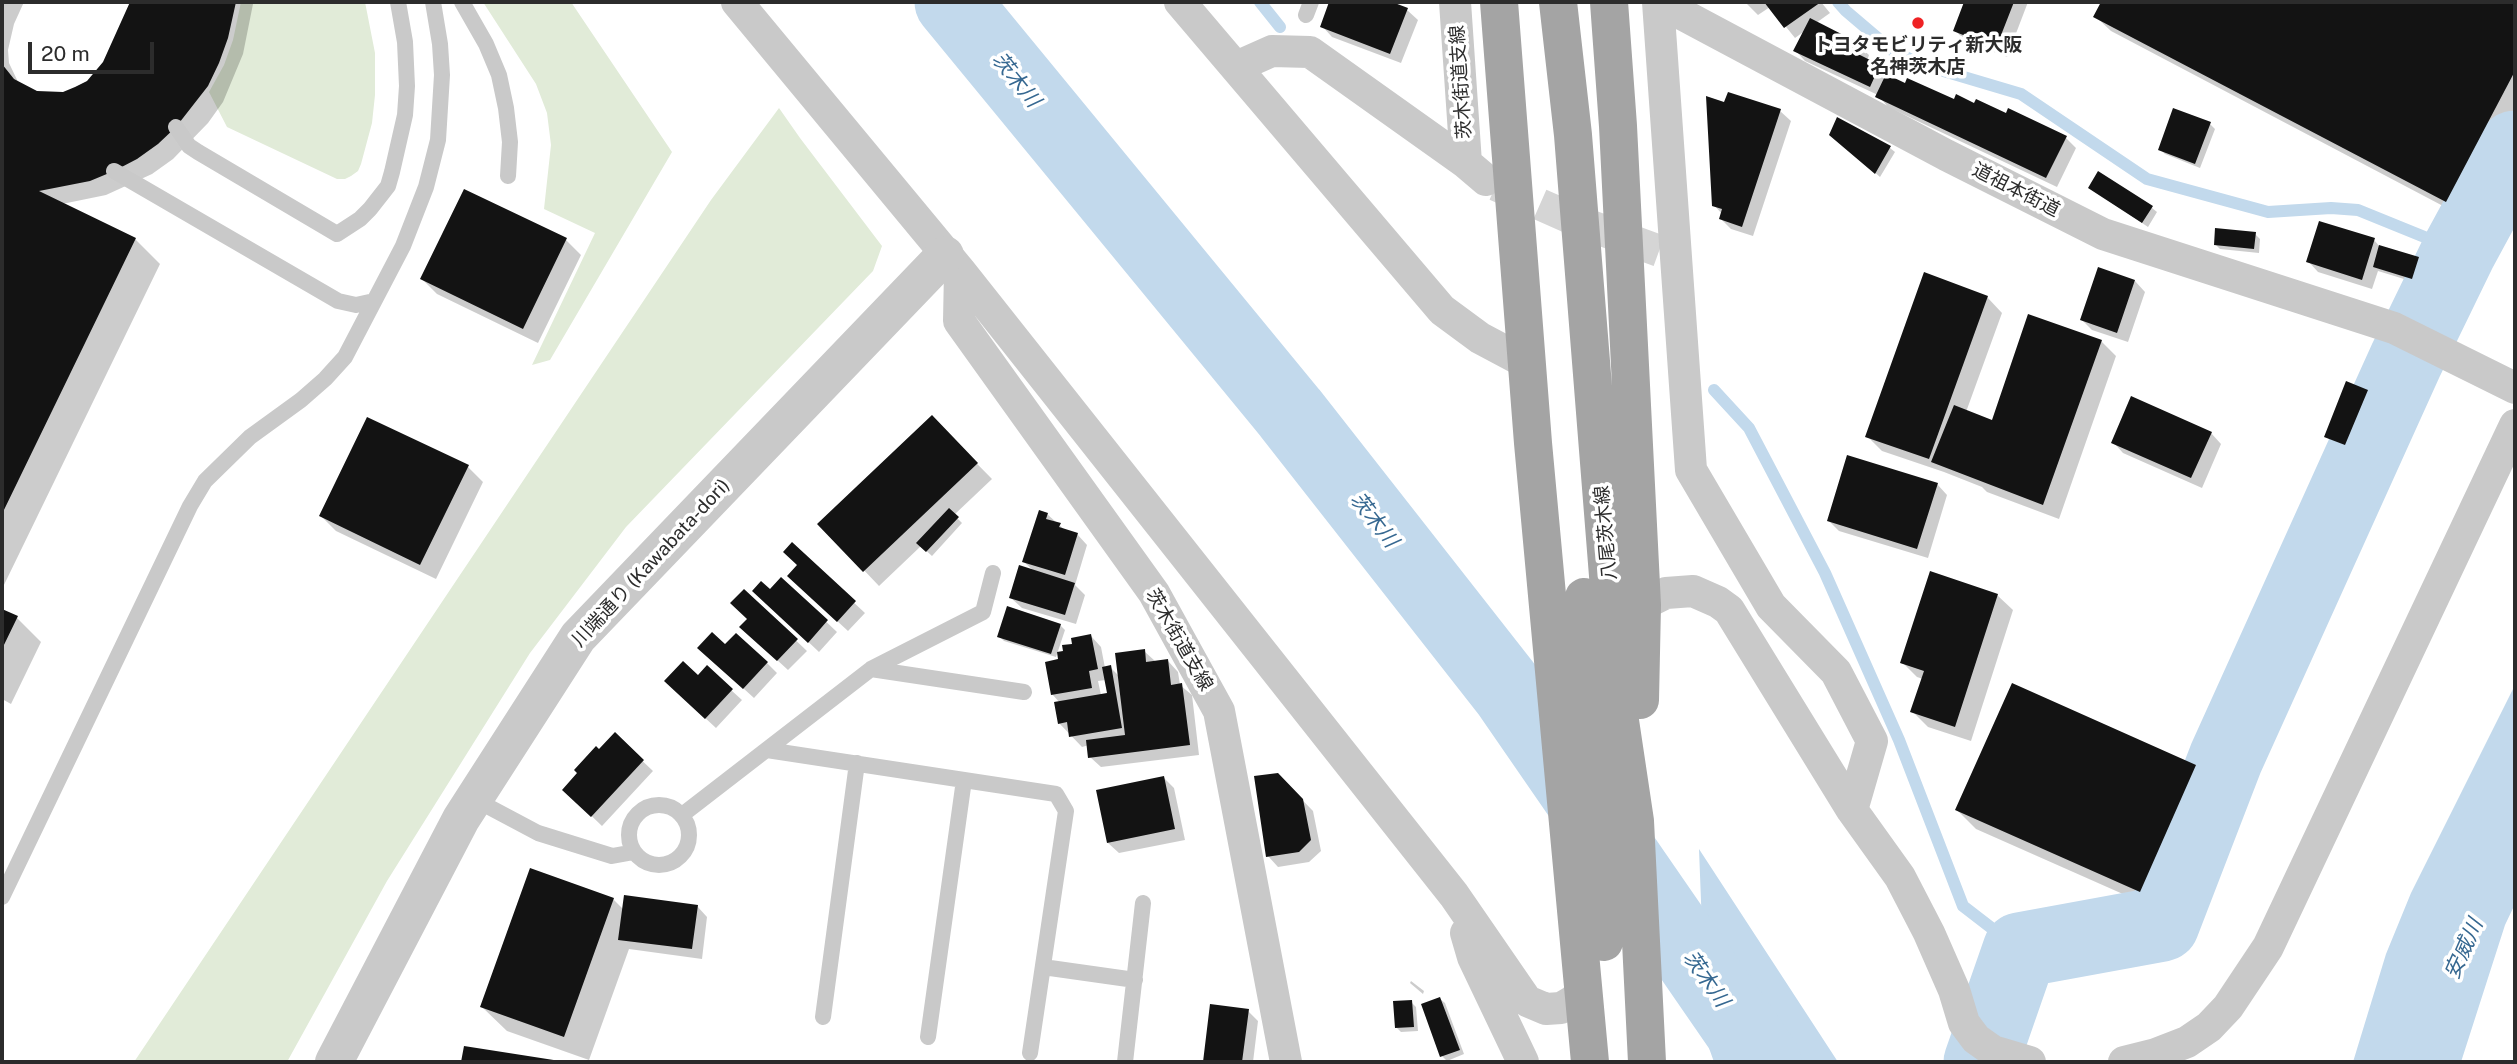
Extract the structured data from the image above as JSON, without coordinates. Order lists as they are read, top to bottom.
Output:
{
  "streets": {
    "main road": ["八尾茨木線"],
    "street": ["茨木街道支線", "道祖本街道", "川端通り (Kawabata-dori)"]
  },
  "crossings": [
    ["茨木街道支線", "川端通り (Kawabata-dori)"]
  ],
  "water": ["茨木川", "安威川"],
  "places": ["トヨタモビリティ新大阪 名神茨木店"],
  "scale_bar": "20 m"
}
